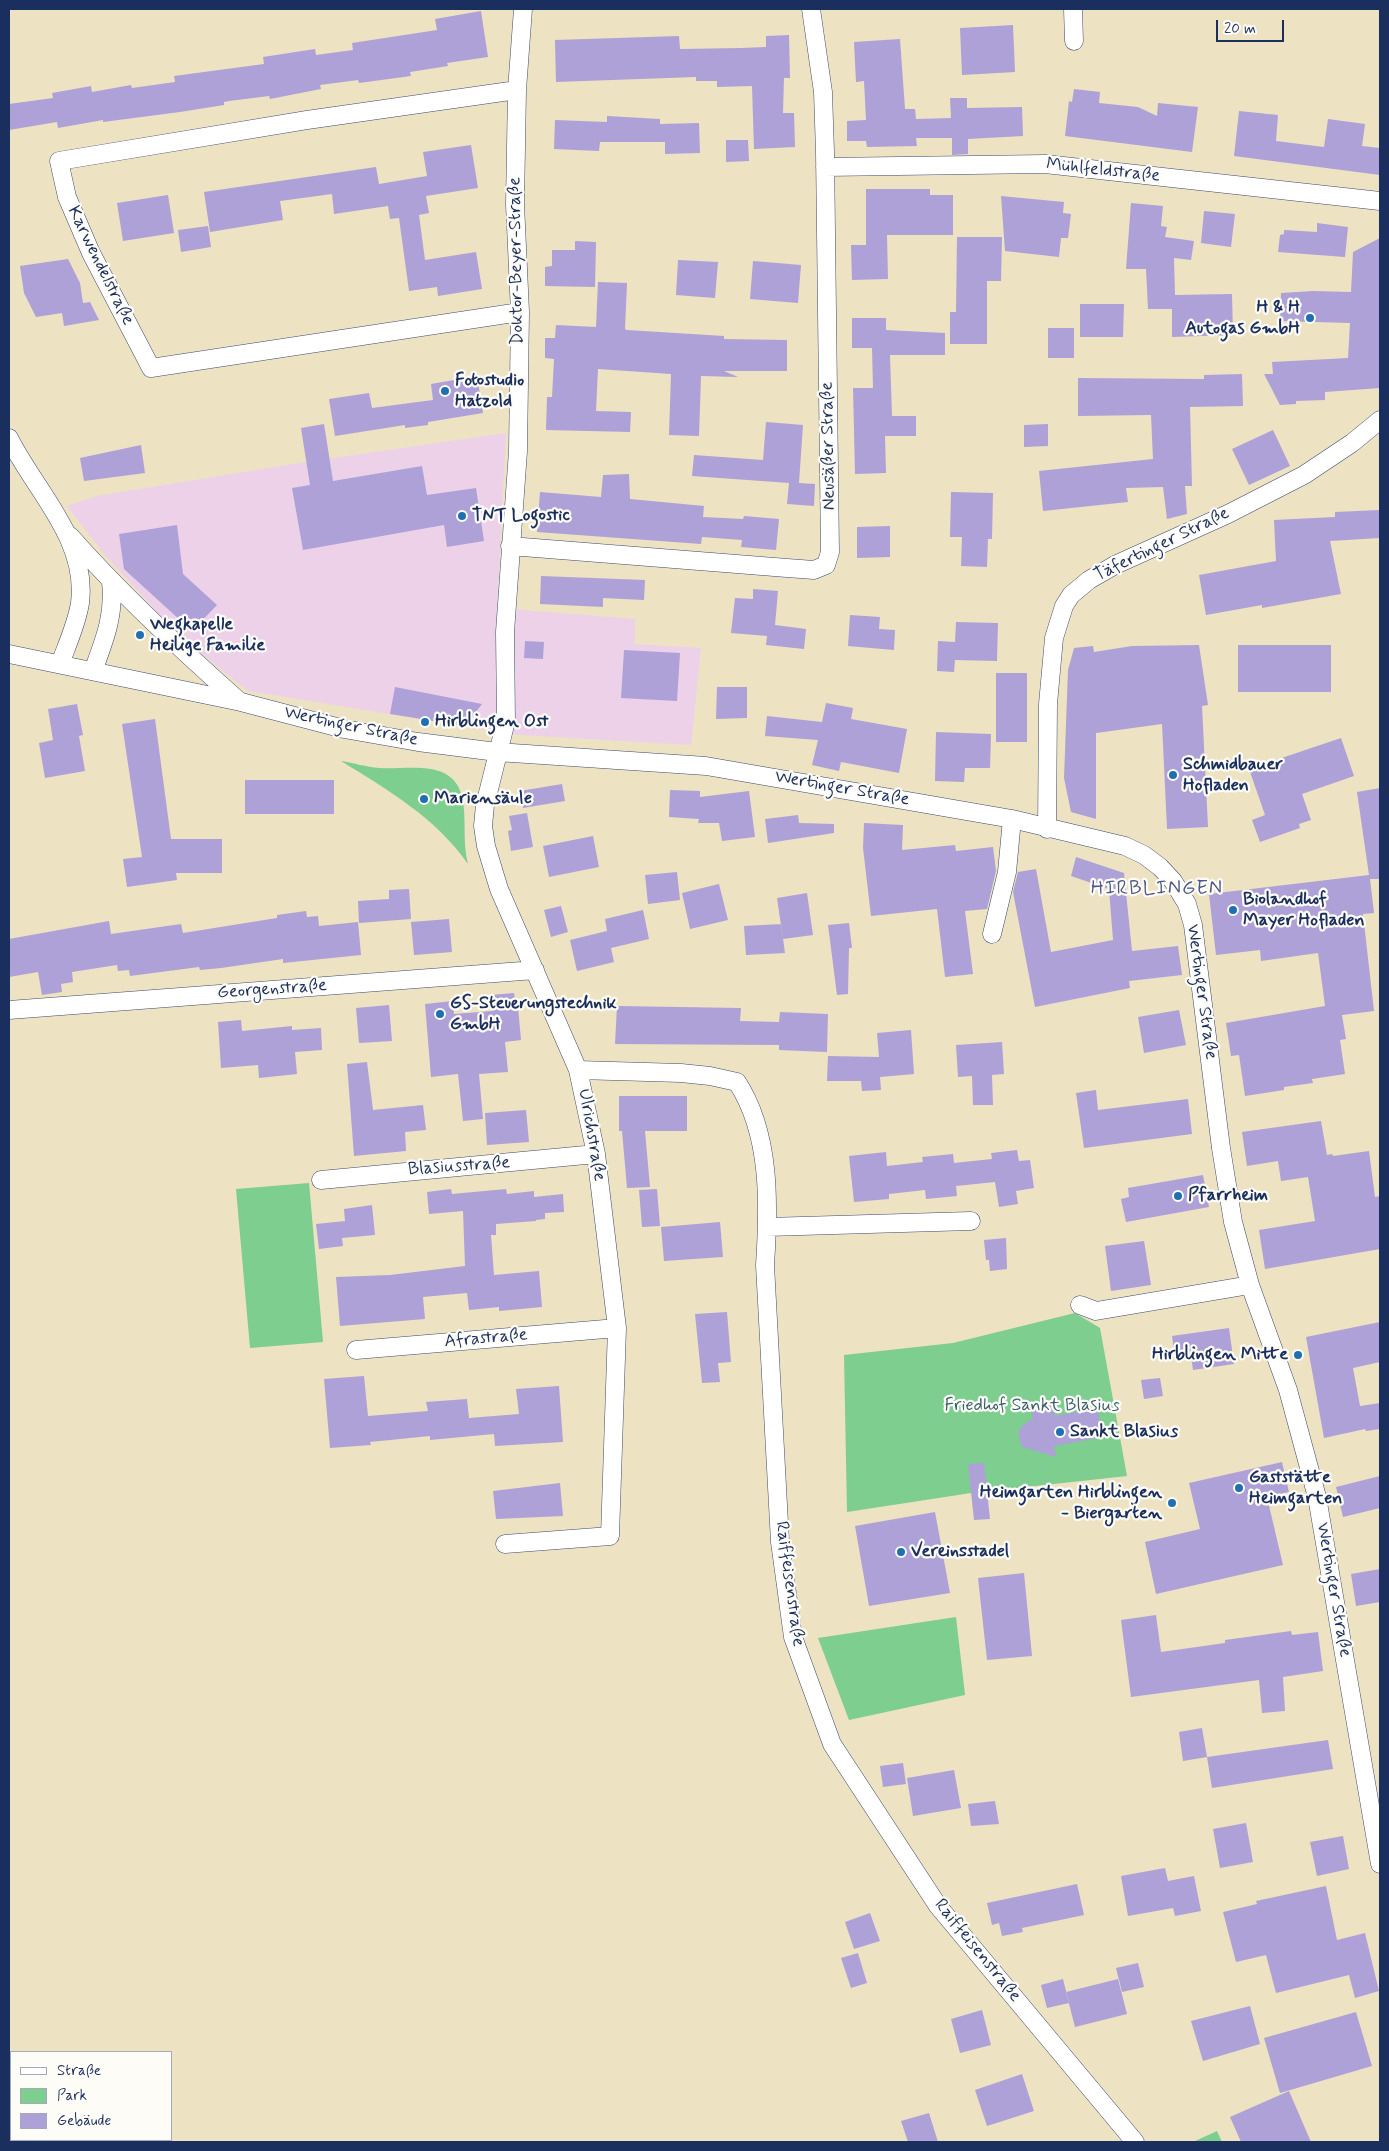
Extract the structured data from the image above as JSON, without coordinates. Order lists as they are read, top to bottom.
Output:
{
  "streets": {
    "street": [
      "Mühlfeldstraße",
      "Doktor-Beyer-Straße",
      "Karwendelstraße",
      "Neusäßer Straße",
      "Täfertinger Straße",
      "Wertinger Straße",
      "Georgenstraße",
      "Ulrichstraße",
      "Blasiusstraße",
      "Afrastraße",
      "Raiffeisenstraße"
    ]
  },
  "crossings": [
    ["Mühlfeldstraße", "Neusäßer Straße"],
    ["Doktor-Beyer-Straße", "Karwendelstraße"],
    ["Doktor-Beyer-Straße", "Neusäßer Straße"],
    ["Doktor-Beyer-Straße", "Wertinger Straße"],
    ["Doktor-Beyer-Straße", "Ulrichstraße"],
    ["Täfertinger Straße", "Wertinger Straße"],
    ["Wertinger Straße", "Ulrichstraße"],
    ["Georgenstraße", "Ulrichstraße"],
    ["Ulrichstraße", "Blasiusstraße"],
    ["Ulrichstraße", "Afrastraße"],
    ["Ulrichstraße", "Raiffeisenstraße"]
  ],
  "districts": ["HIRBLINGEN"],
  "parks": ["Friedhof Sankt Blasius"],
  "places": [
    "H & H Autogas GmbH",
    "Fotostudio Hatzold",
    "TNT Logostic",
    "Wegkapelle Heilige Familie",
    "Hirblingen Ost",
    "Schmidbauer Hofladen",
    "Mariensäule",
    "Biolandhof Mayer Hofladen",
    "GS-Steuerungstechnik GmbH",
    "Pfarrheim",
    "Hirblingen Mitte",
    "Sankt Blasius",
    "Gaststätte Heimgarten",
    "Heimgarten Hirblingen - Biergarten",
    "Vereinsstadel"
  ],
  "legend": ["Straße", "Park", "Gebäude"],
  "scale_bar": "20 m"
}
